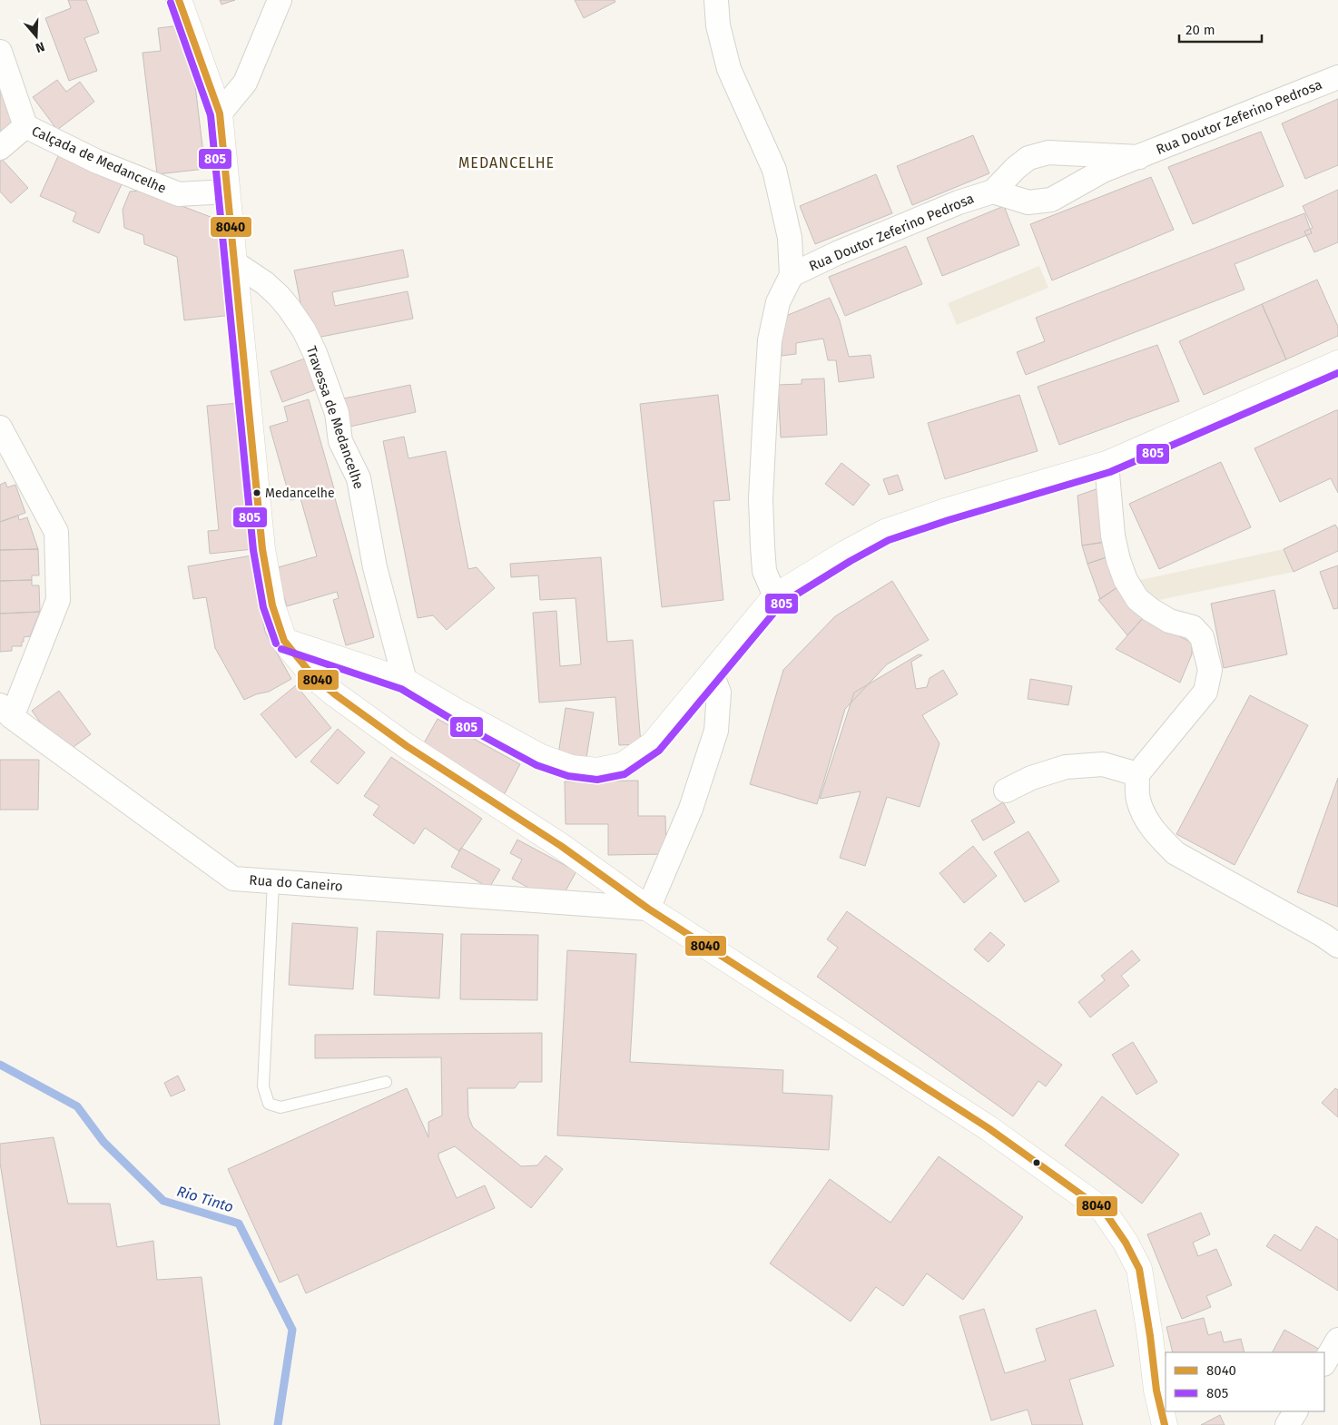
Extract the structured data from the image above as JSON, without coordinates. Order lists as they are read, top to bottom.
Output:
{
  "streets": {
    "street": [
      "Rua Doutor Zeferino Pedrosa",
      "Calçada de Medancelhe",
      "Travessa de Medancelhe",
      "Rua do Caneiro"
    ]
  },
  "districts": ["MEDANCELHE"],
  "water": ["Rio Tinto"],
  "places": ["Medancelhe"],
  "lines": ["transit line 8040", "transit line 805"],
  "legend": ["8040", "805"],
  "scale_bar": "20 m",
  "north": "bottom"
}
